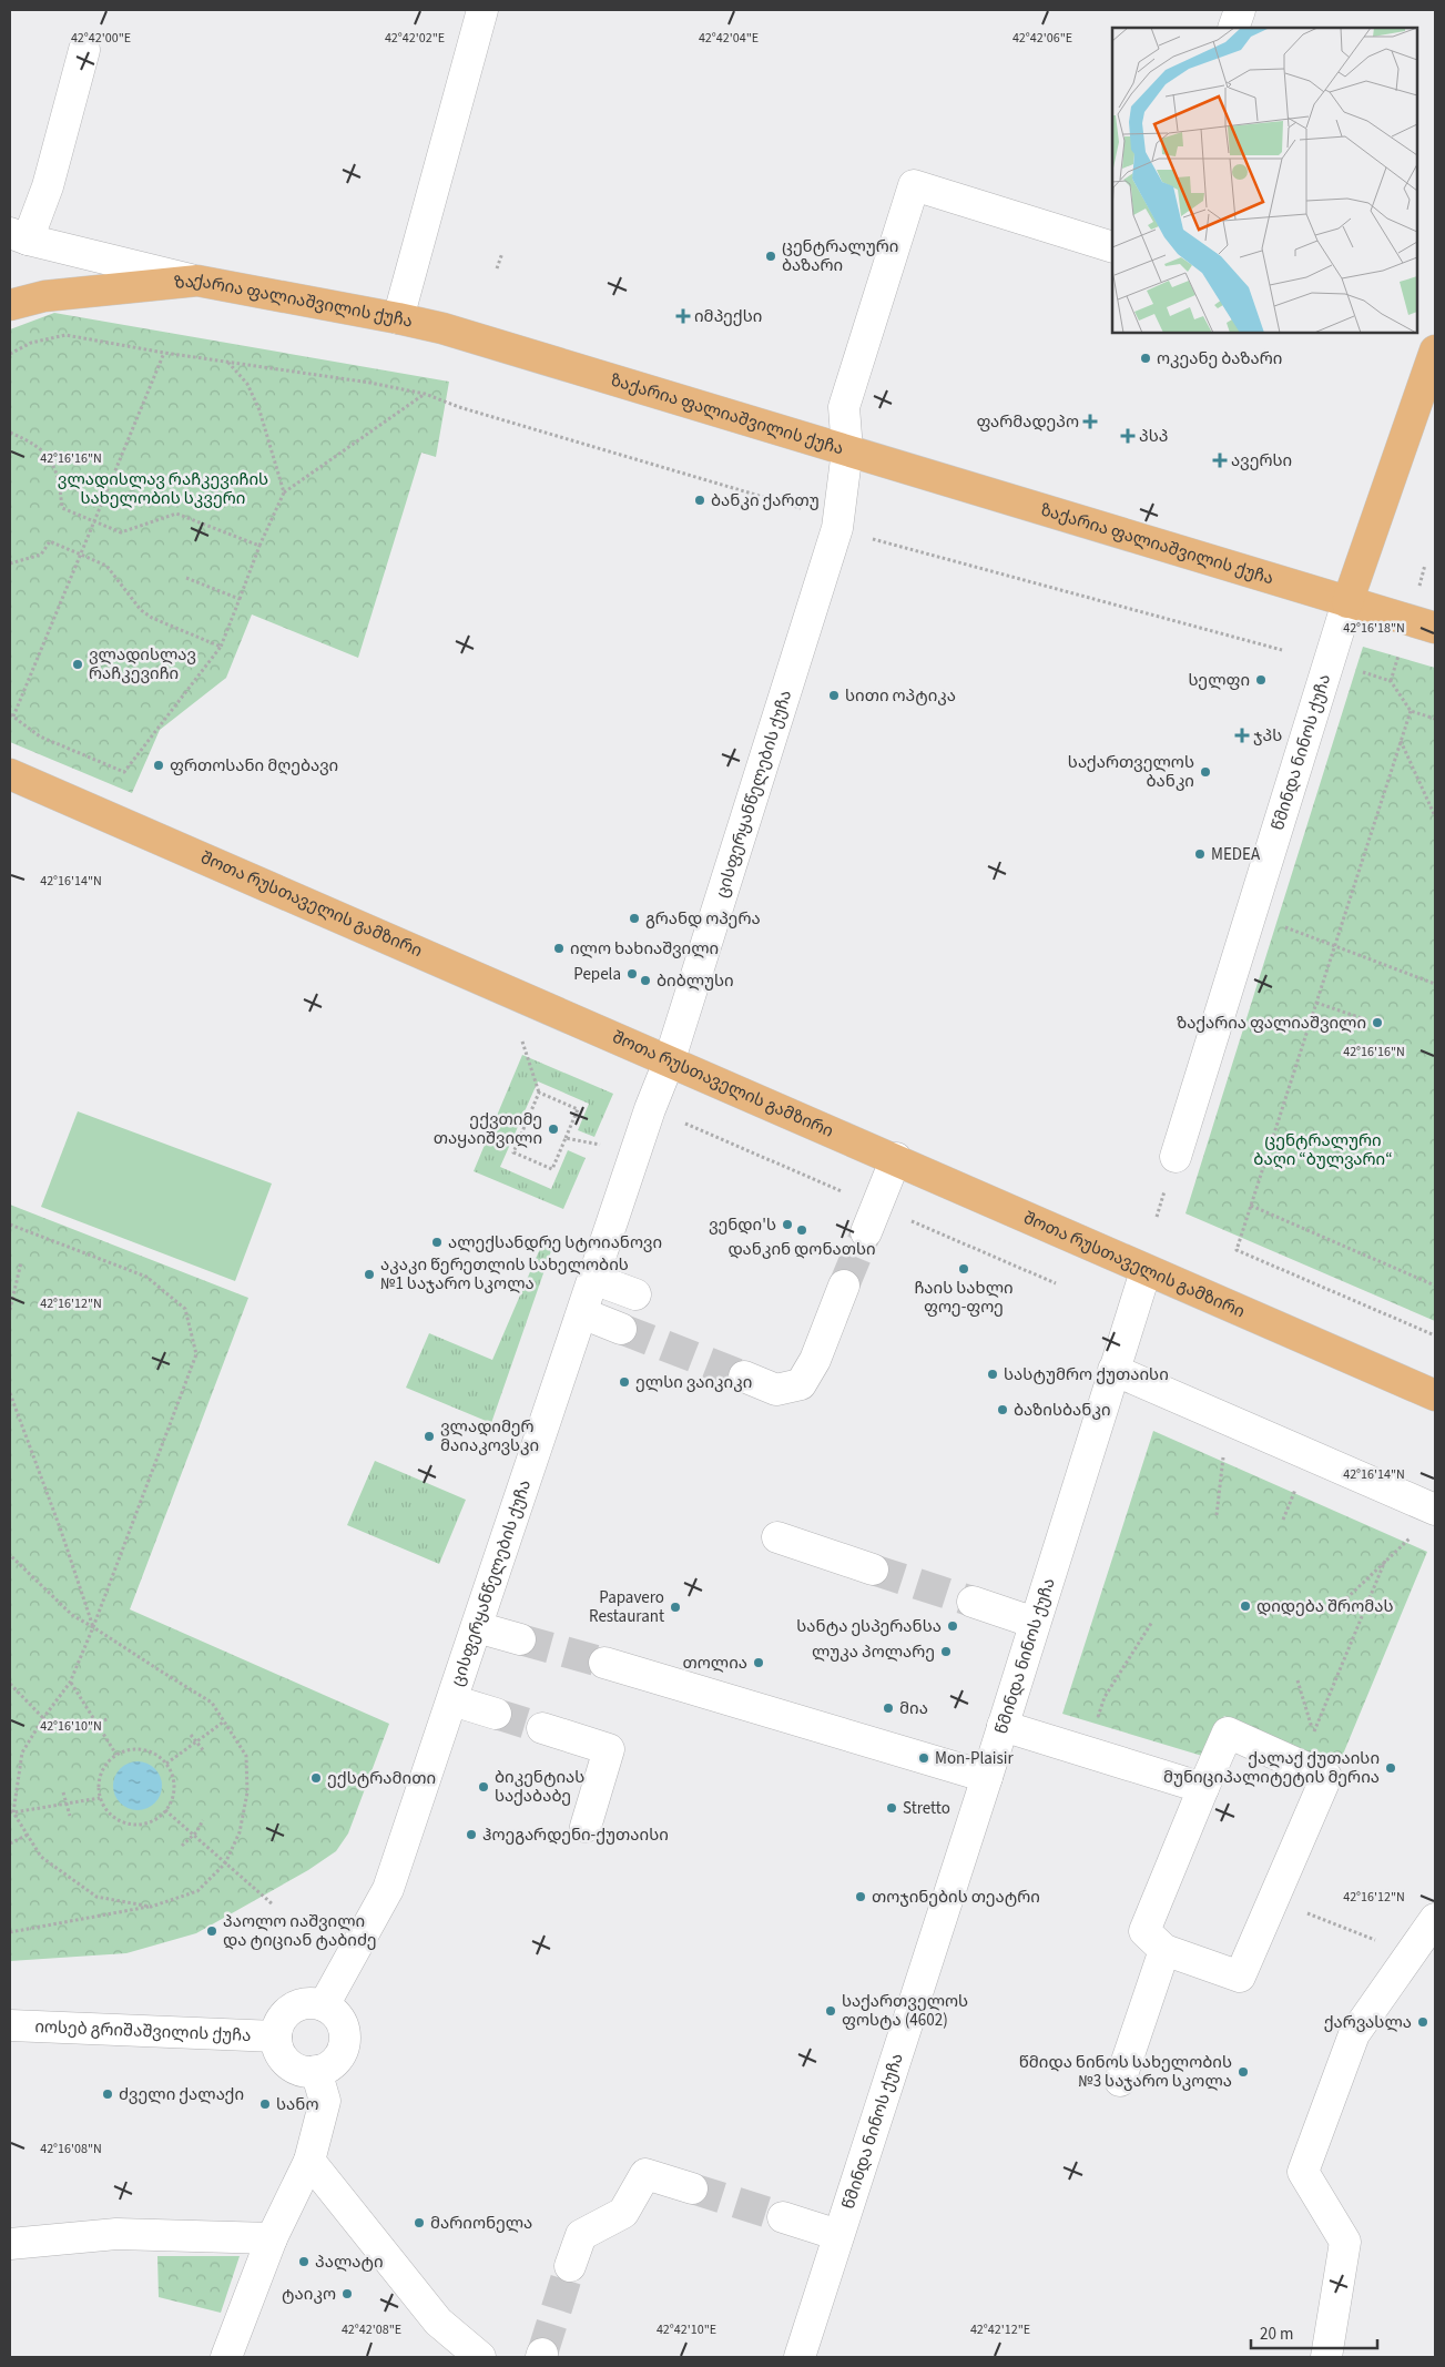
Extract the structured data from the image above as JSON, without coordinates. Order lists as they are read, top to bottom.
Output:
{
  "streets": {
    "main road": ["ზაქარია ფალიაშვილის ქუჩა", "წმინდა ნინოს ქუჩა", "შოთა რუსთაველის გამზირი"],
    "street": ["ცისფერყანწელების ქუჩა", "იოსებ გრიშაშვილის ქუჩა"]
  },
  "crossings": [
    ["ზაქარია ფალიაშვილის ქუჩა", "წმინდა ნინოს ქუჩა"],
    ["ზაქარია ფალიაშვილის ქუჩა", "ცისფერყანწელების ქუჩა"],
    ["წმინდა ნინოს ქუჩა", "შოთა რუსთაველის გამზირი"],
    ["ცისფერყანწელების ქუჩა", "შოთა რუსთაველის გამზირი"],
    ["ცისფერყანწელების ქუჩა", "იოსებ გრიშაშვილის ქუჩა"]
  ],
  "parks": ["ვლადისლავ რაჩკევიჩის სახელობის სკვერი", "ცენტრალური ბაღი “ბულვარი“"],
  "places": {
    "other": [
      "ცენტრალური ბაზარი",
      "ოკეანე ბაზარი",
      "ბანკი ქართუ",
      "ვლადისლავ რაჩკევიჩი",
      "სელფი",
      "სითი ოპტიკა",
      "ფრთოსანი მღებავი",
      "საქართველოს ბანკი",
      "MEDEA",
      "გრანდ ოპერა",
      "ილო ხახიაშვილი",
      "Pepela",
      "ბიბლუსი",
      "ზაქარია ფალიაშვილი",
      "ექვთიმე თაყაიშვილი",
      "ვენდი'ს",
      "დანკინ დონათსი",
      "ალექსანდრე სტოიანოვი",
      "ჩაის სახლი ფოე-ფოე",
      "აკაკი წერეთლის სახელობის №1 საჯარო სკოლა",
      "სასტუმრო ქუთაისი",
      "ელსი ვაიკიკი",
      "ბაზისბანკი",
      "ვლადიმერ მაიაკოვსკი",
      "დიდება შრომას",
      "Papavero Restaurant",
      "სანტა ესპერანსა",
      "ლუკა პოლარე",
      "თოლია",
      "მია",
      "Mon-Plaisir",
      "ქალაქ ქუთაისი მუნიციპალიტეტის მერია",
      "ექსტრამითი",
      "ბიკენტიას საქაბაბე",
      "Stretto",
      "ჰოეგარდენი-ქუთაისი",
      "თოჯინების თეატრი",
      "პაოლო იაშვილი და ტიციან ტაბიძე",
      "საქართველოს ფოსტა (4602)",
      "ქარვასლა",
      "წმიდა ნინოს სახელობის №3 საჯარო სკოლა",
      "ძველი ქალაქი",
      "სანო",
      "მარიონელა",
      "პალატი",
      "ტაიკო"
    ],
    "health": [
      "იმპექსი",
      "ფარმადეპო",
      "პსპ",
      "ავერსი",
      "ჯპს"
    ]
  },
  "scale_bar": "20 m",
  "coordinates": [
    "42°42'00\"E",
    "42°42'02\"E",
    "42°42'04\"E",
    "42°42'06\"E",
    "42°16'16\"N",
    "42°16'18\"N",
    "42°16'14\"N",
    "42°16'12\"N",
    "42°16'10\"N",
    "42°16'08\"N",
    "42°42'08\"E",
    "42°42'10\"E",
    "42°42'12\"E"
  ]
}
